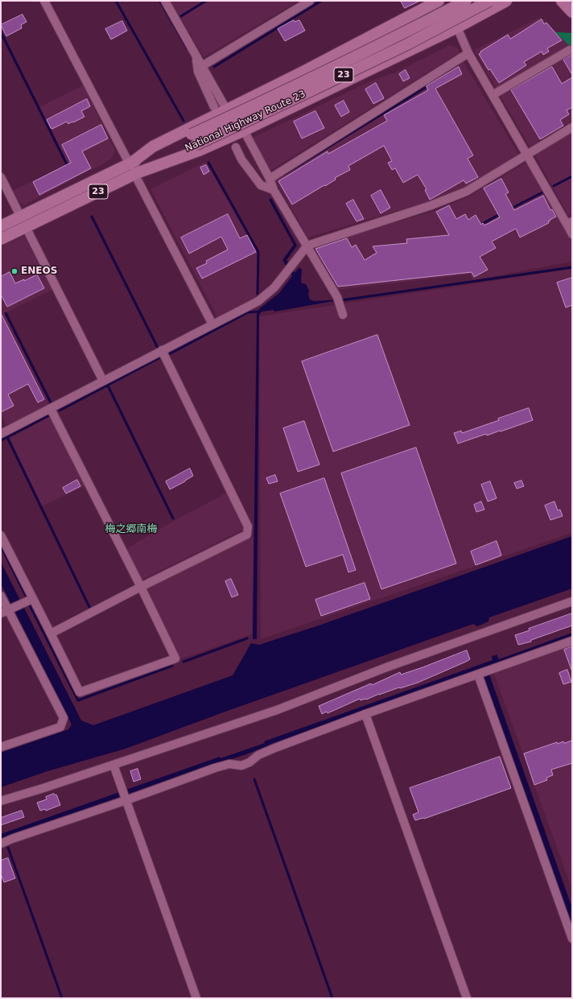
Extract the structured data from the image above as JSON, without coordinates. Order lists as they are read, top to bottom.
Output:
{
  "streets": {
    "highway": ["23", "National Highway Route 23"]
  },
  "districts": ["梅之郷南梅"],
  "places": ["ENEOS"]
}
